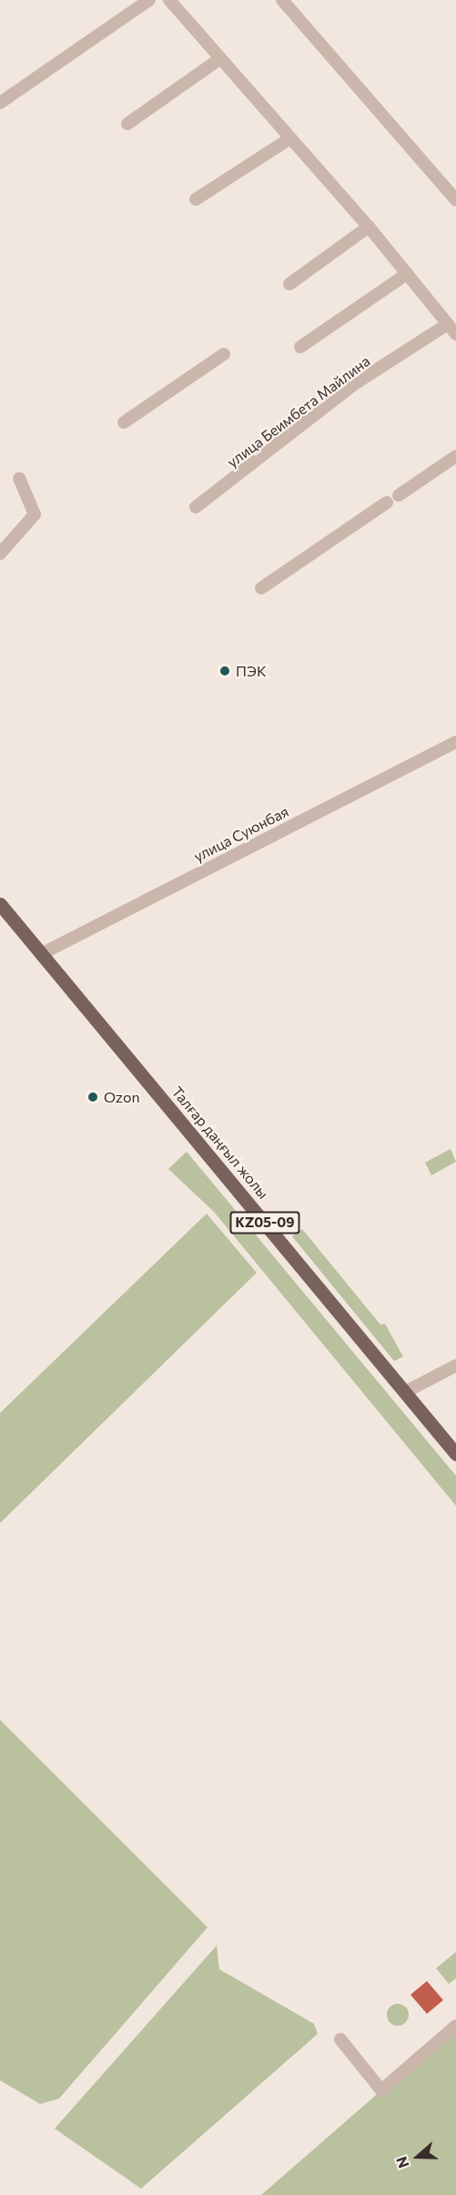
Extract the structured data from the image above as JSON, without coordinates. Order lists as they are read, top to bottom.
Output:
{
  "streets": {
    "main road": ["Талғар даңғыл жолы", "KZ05-09"],
    "street": ["улица Беимбета Майлина", "улица Суюнбая"]
  },
  "crossings": [
    ["улица Суюнбая", "Талғар даңғыл жолы"]
  ],
  "places": ["ПЭК", "Ozon"],
  "north": "left"
}
